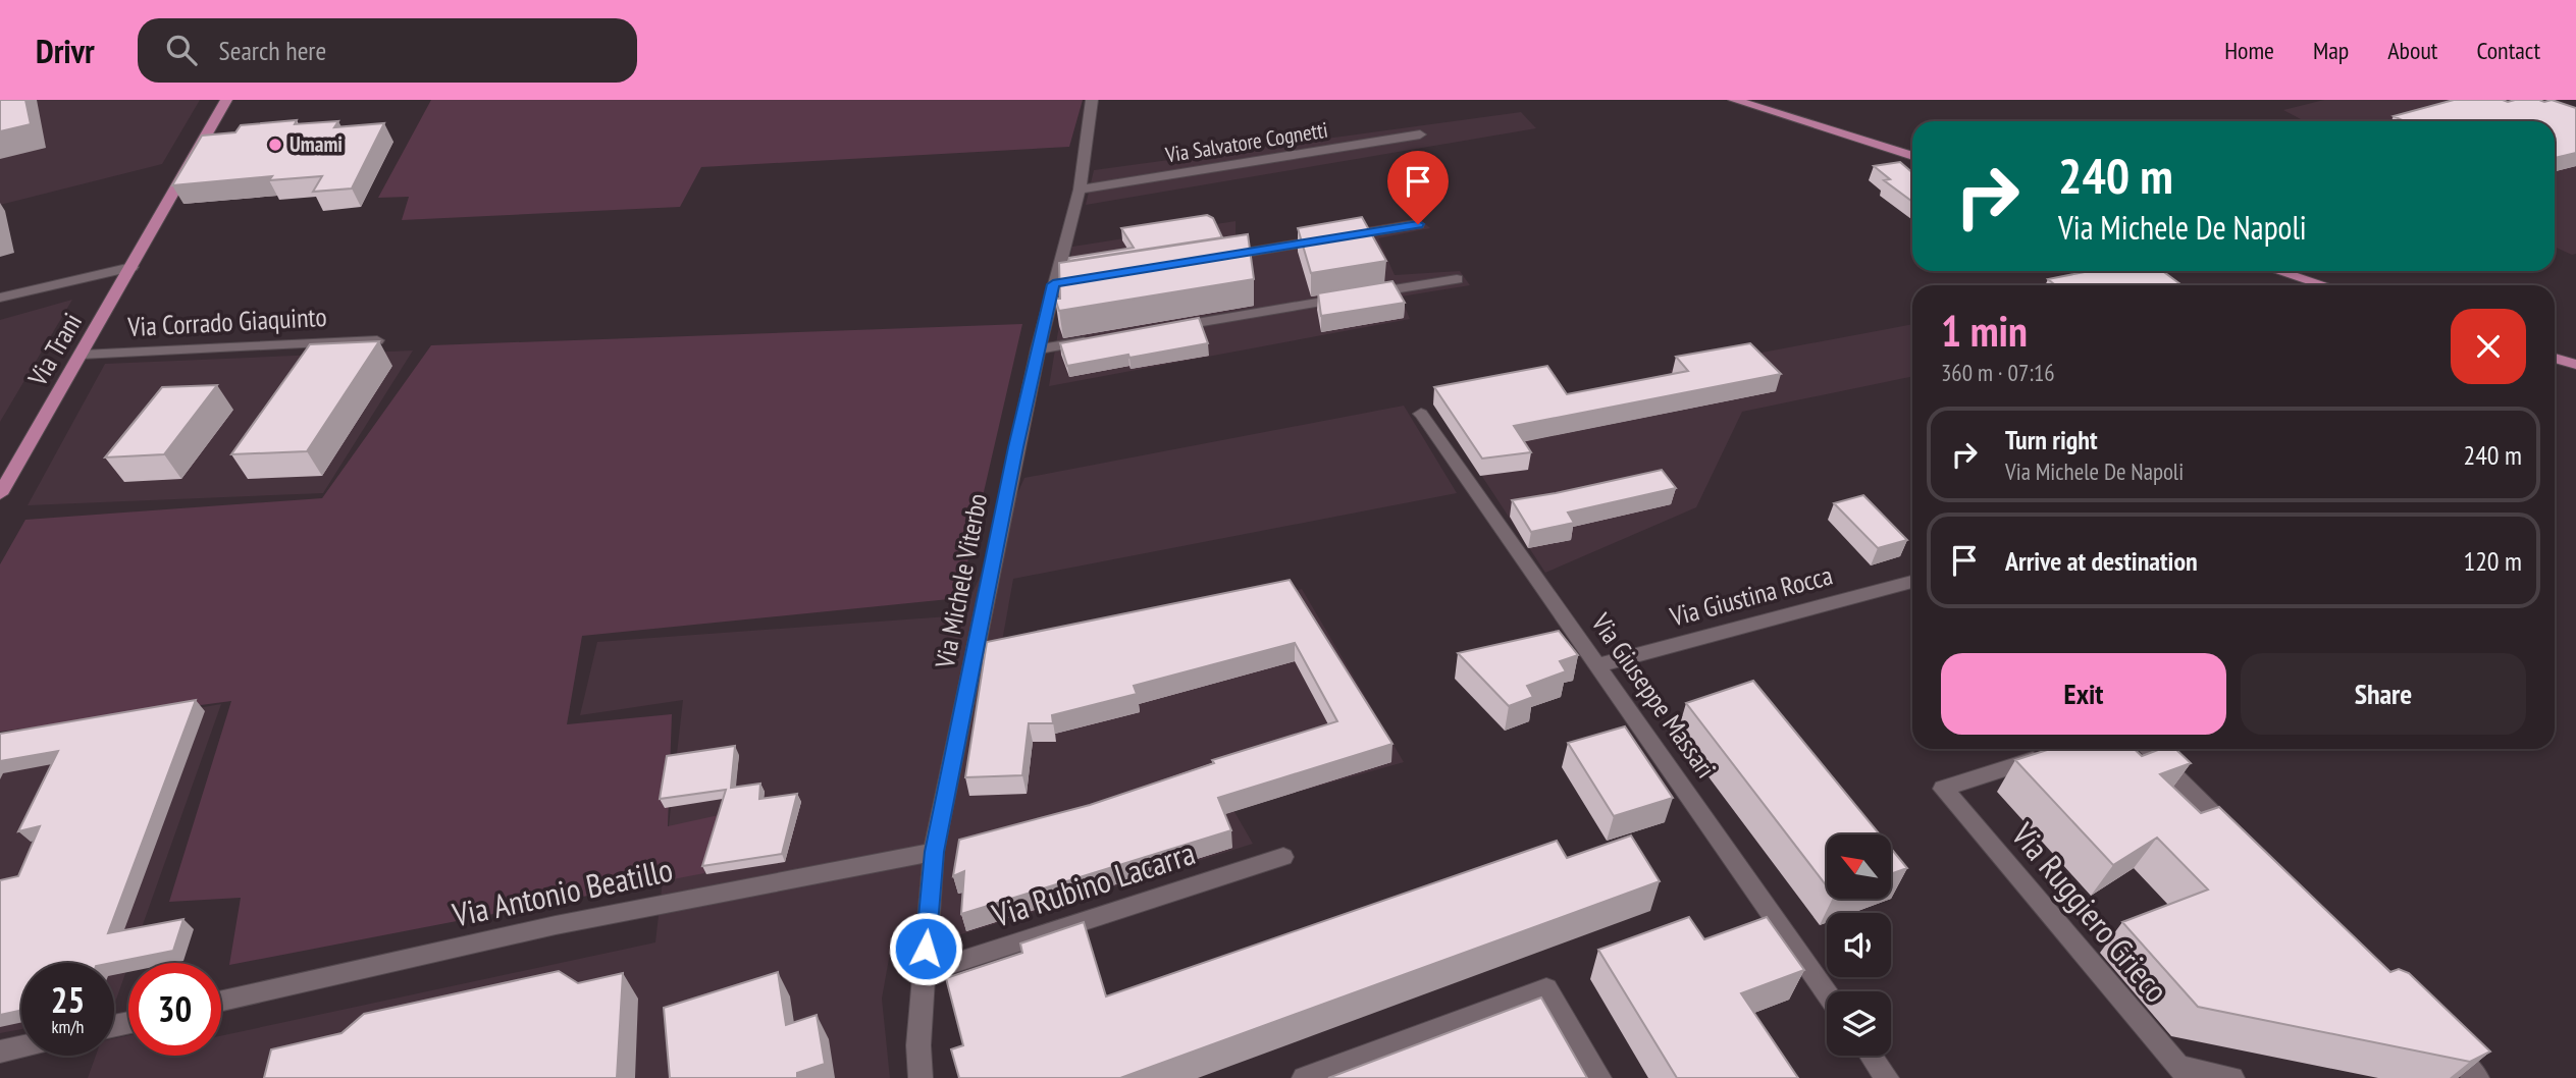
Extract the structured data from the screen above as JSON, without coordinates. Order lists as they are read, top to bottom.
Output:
{
  "streets": {
    "main road": ["Via Trani"],
    "street": [
      "Via Salvatore Cognetti",
      "Via Corrado Giaquinto",
      "Via Michele Viterbo",
      "Via Giustina Rocca",
      "Via Giuseppe Massari",
      "Via Rubino Lacarra",
      "Via Antonio Beatillo",
      "Via Ruggiero Grieco"
    ]
  },
  "crossings": [
    ["Via Salvatore Cognetti", "Via Michele Viterbo"],
    ["Via Corrado Giaquinto", "Via Trani"],
    ["Via Michele Viterbo", "Via Rubino Lacarra"],
    ["Via Michele Viterbo", "Via Antonio Beatillo"],
    ["Via Giustina Rocca", "Via Giuseppe Massari"]
  ],
  "places": ["Umami"],
  "north": "top left",
  "page": {
    "header": "Drivr",
    "search": "Search here",
    "nav": [
      "Home",
      "Map",
      "About",
      "Contact"
    ],
    "turn": ["240 m", "Via Michele De Napoli"],
    "heading": ["1 min", "360 m · 07:16"],
    "list": [
      {
        "name": "Turn right",
        "note": "Via Michele De Napoli",
        "value": "240 m"
      },
      {
        "name": "Arrive at destination",
        "value": "120 m"
      }
    ],
    "buttons": ["Exit", "Share"],
    "speed": "25 km/h",
    "limit": "30"
  }
}
